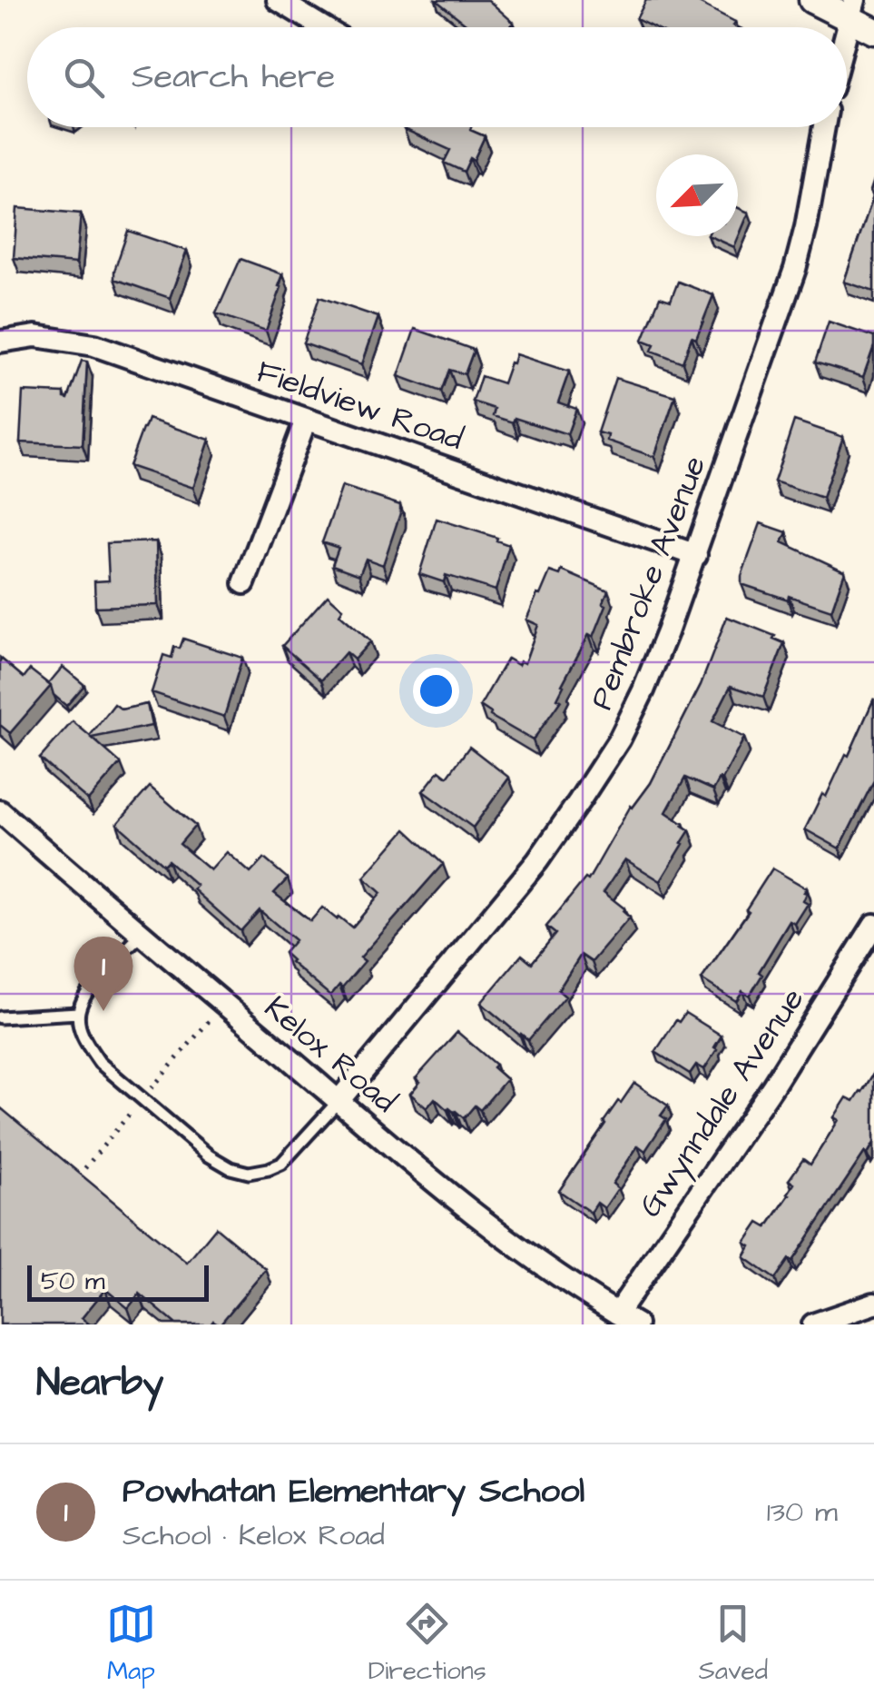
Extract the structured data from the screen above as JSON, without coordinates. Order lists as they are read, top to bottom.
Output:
{
  "streets": {
    "street": [
      "Fieldview Road",
      "Pembroke Avenue",
      "Kelox Road",
      "Gwynndale Avenue"
    ]
  },
  "crossings": [
    ["Fieldview Road", "Pembroke Avenue"],
    ["Pembroke Avenue", "Kelox Road"],
    ["Kelox Road", "Gwynndale Avenue"]
  ],
  "scale_bar": "50 m",
  "north": "bottom left",
  "page": {
    "search": "Search here",
    "pins": "1",
    "scale": "50 m",
    "heading": "Nearby",
    "list": [
      {
        "mark": "1",
        "name": "Powhatan Elementary School",
        "note": "School · Kelox Road",
        "value": "130 m"
      }
    ],
    "nav": ["Map", "Directions", "Saved"]
  }
}
